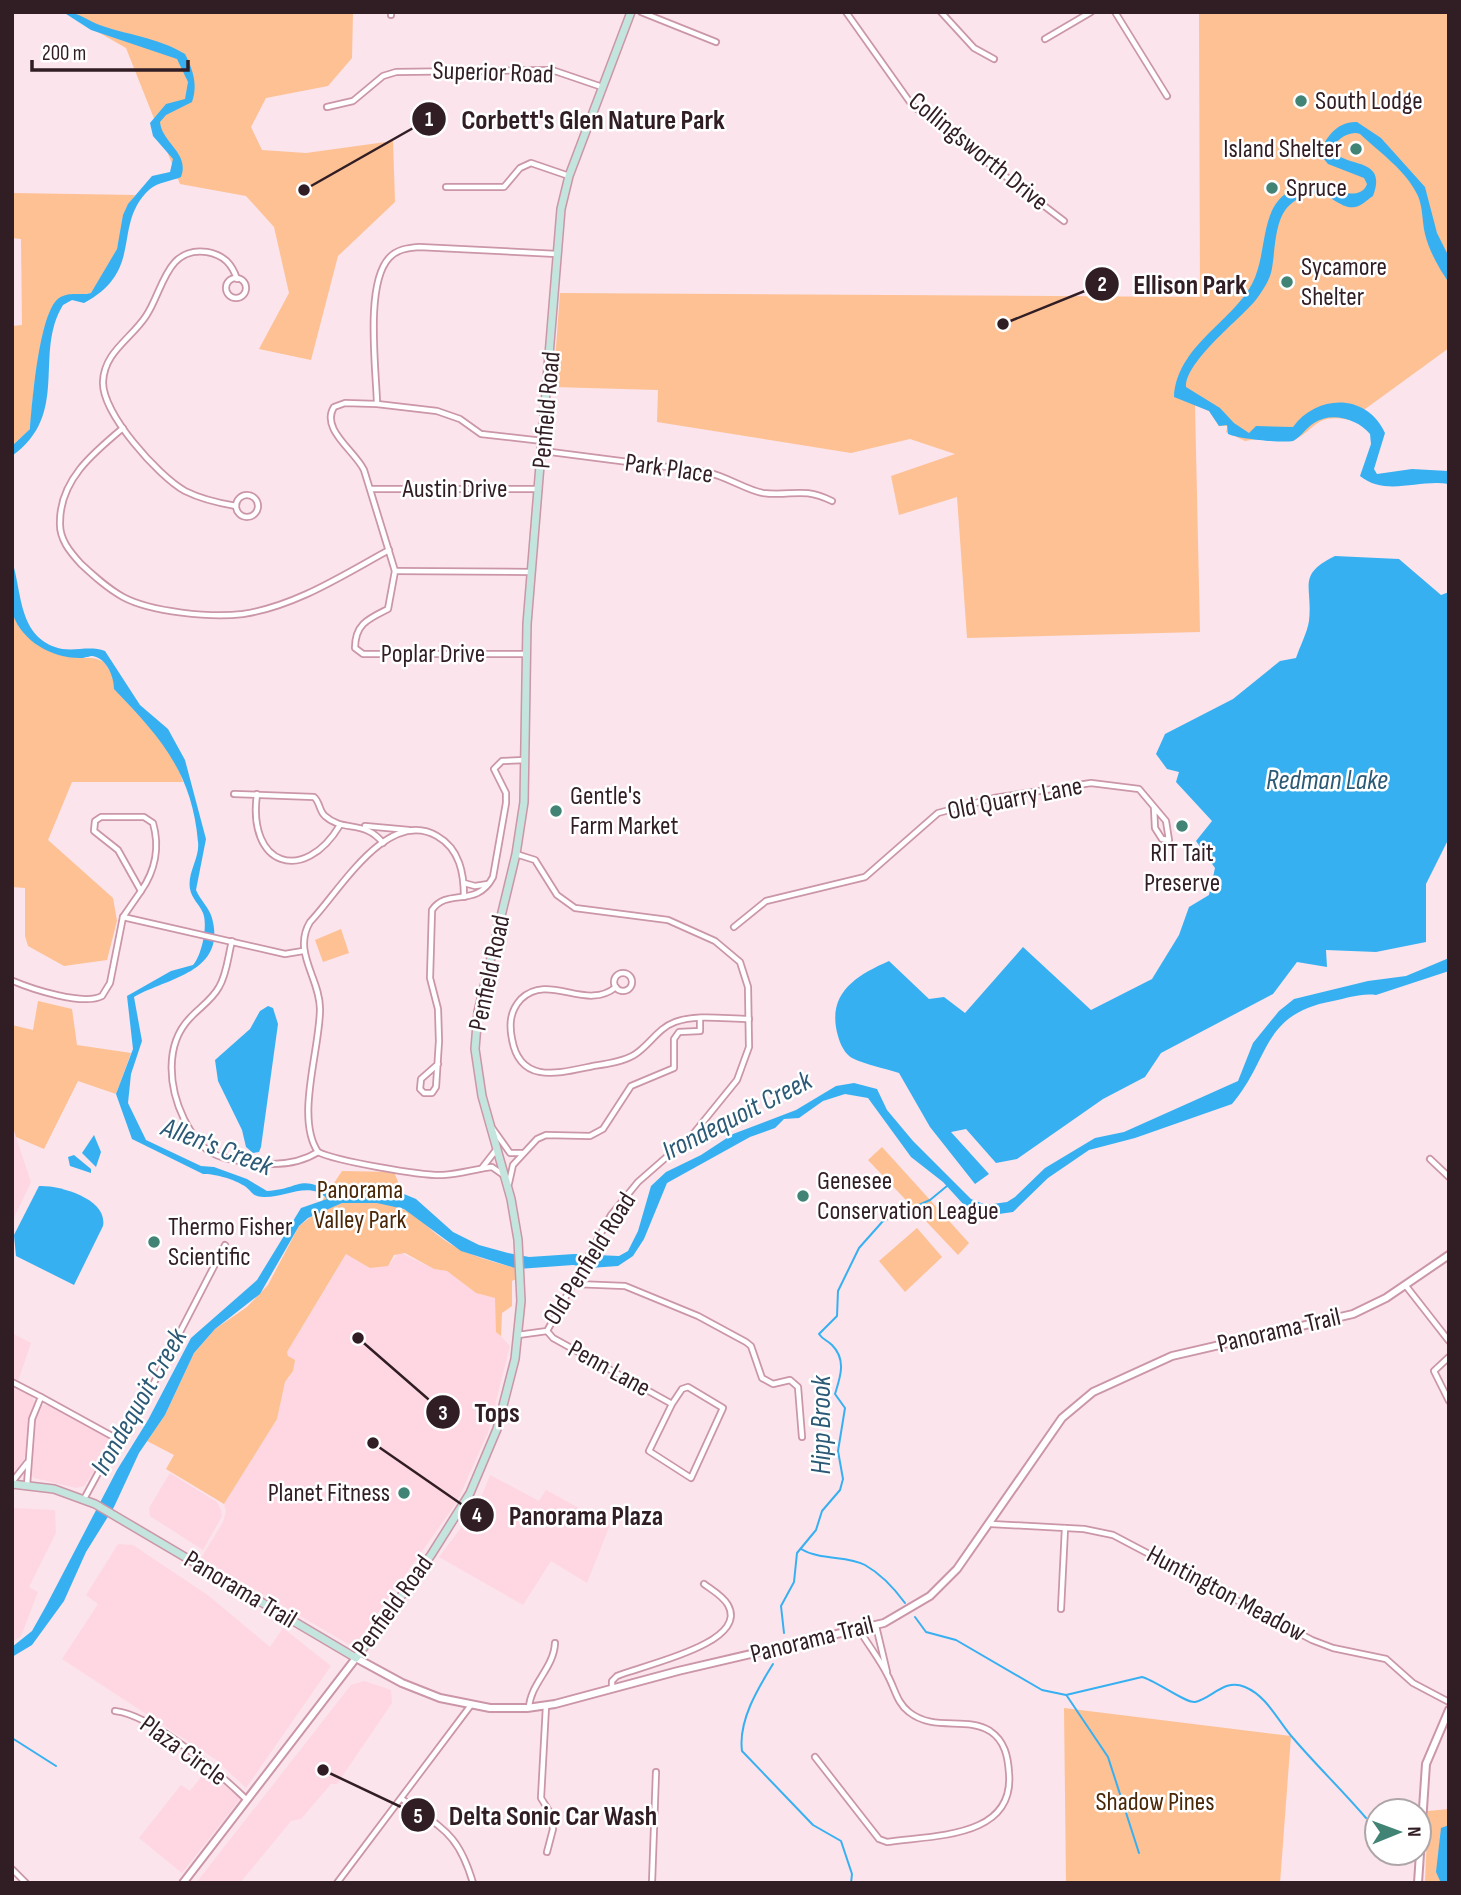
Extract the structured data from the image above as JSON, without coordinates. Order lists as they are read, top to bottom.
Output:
{
  "streets": {
    "main road": ["Penfield Road", "Panorama Trail"],
    "street": [
      "Superior Road",
      "Collingsworth Drive",
      "Park Place",
      "Austin Drive",
      "Poplar Drive",
      "Old Quarry Lane",
      "Old Penfield Road",
      "Penn Lane",
      "Huntington Meadow",
      "Plaza Circle"
    ]
  },
  "crossings": [
    ["Superior Road", "Penfield Road"],
    ["Penfield Road", "Park Place"],
    ["Penfield Road", "Austin Drive"],
    ["Penfield Road", "Poplar Drive"],
    ["Penfield Road", "Old Penfield Road"],
    ["Penfield Road", "Panorama Trail"],
    ["Penfield Road", "Plaza Circle"],
    ["Old Penfield Road", "Penn Lane"],
    ["Panorama Trail", "Huntington Meadow"]
  ],
  "water": [
    "Redman Lake",
    "Irondequoit Creek",
    "Allen's Creek",
    "Hipp Brook"
  ],
  "parks": ["Panorama Valley Park", "Shadow Pines"],
  "places": [
    "South Lodge",
    "Island Shelter",
    "Spruce",
    "Corbett's Glen Nature Park",
    "Sycamore Shelter",
    "Ellison Park",
    "Gentle's Farm Market",
    "RIT Tait Preserve",
    "Genesee Conservation League",
    "Thermo Fisher Scientific",
    "Tops",
    "Panorama Plaza",
    "Planet Fitness",
    "Delta Sonic Car Wash"
  ],
  "scale_bar": "200 m",
  "north": "right"
}
